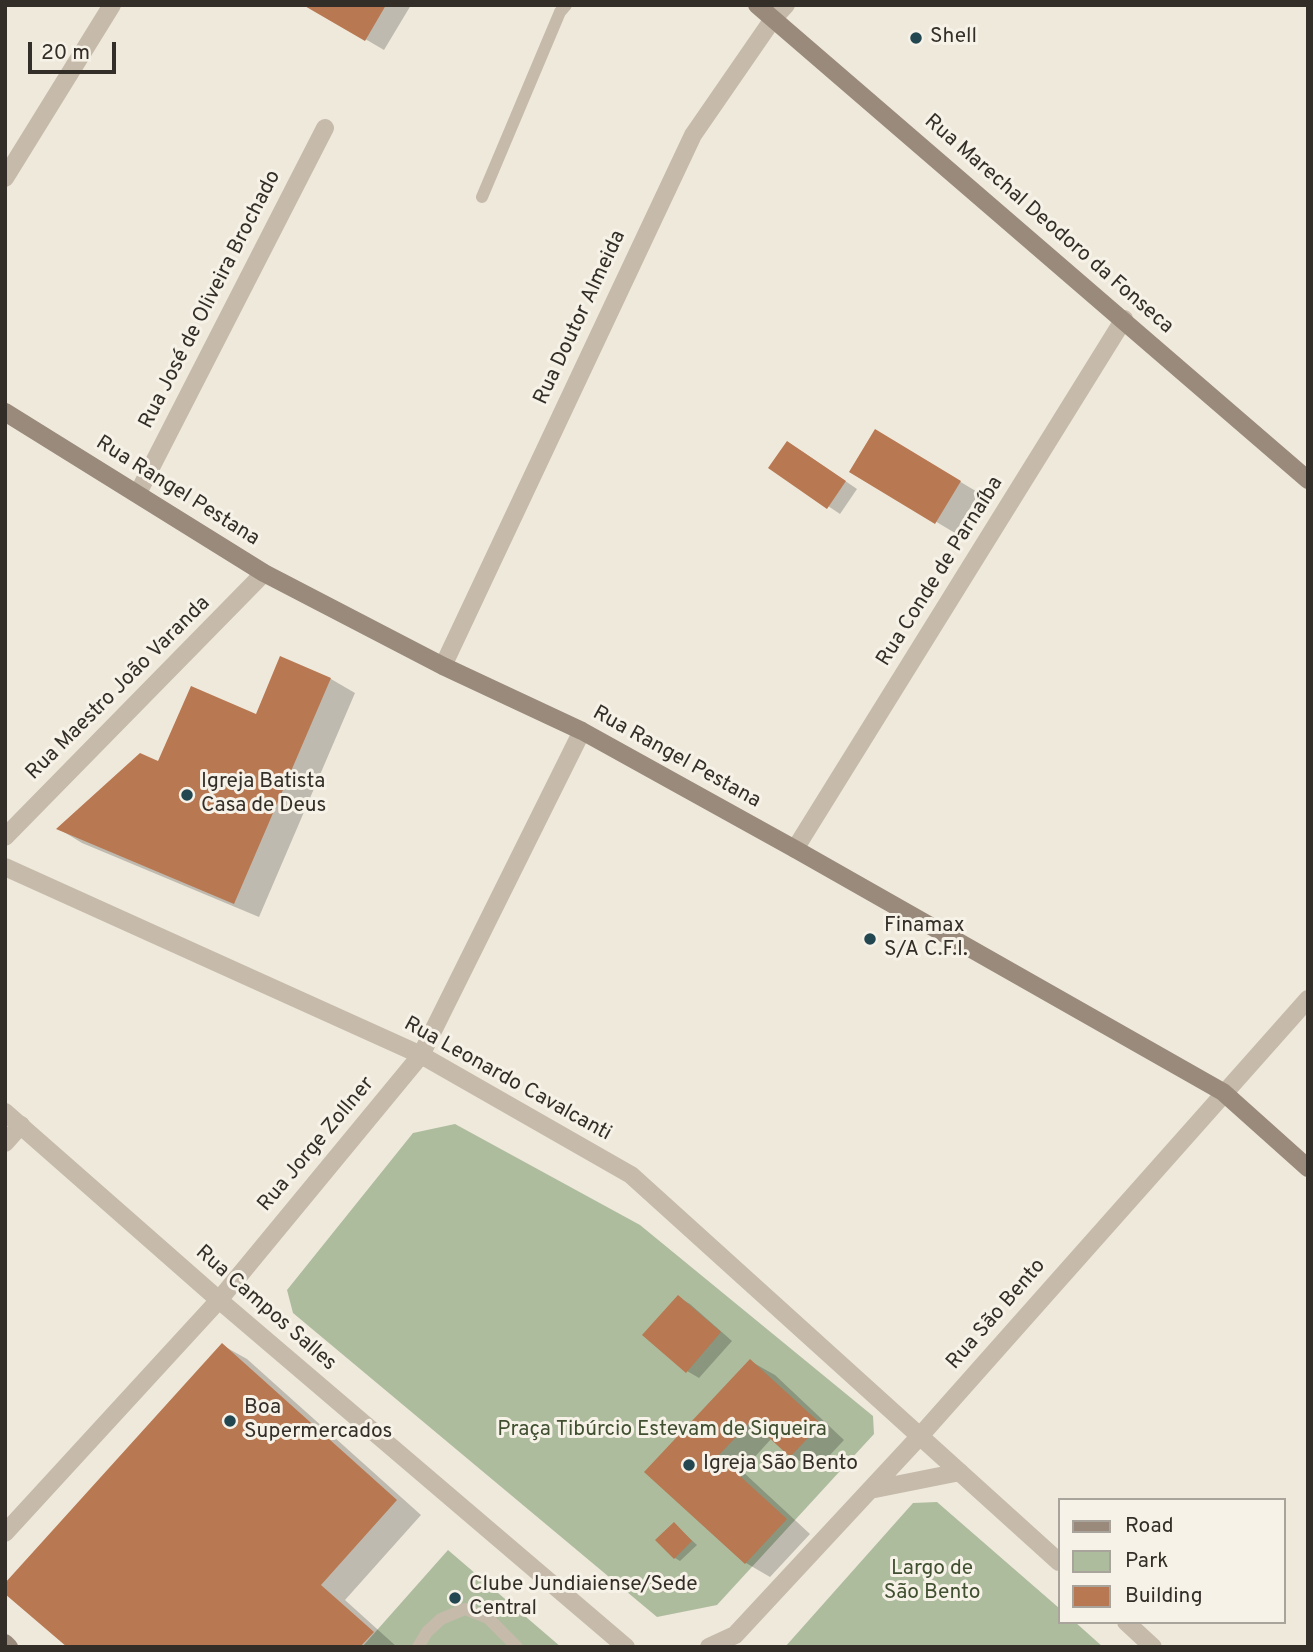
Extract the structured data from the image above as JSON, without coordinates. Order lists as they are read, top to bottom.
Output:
{
  "streets": {
    "main road": ["Rua Marechal Deodoro da Fonseca", "Rua Rangel Pestana"],
    "street": [
      "Rua José de Oliveira Brochado",
      "Rua Doutor Almeida",
      "Rua Conde de Parnaíba",
      "Rua Maestro João Varanda",
      "Rua Leonardo Cavalcanti",
      "Rua Jorge Zollner",
      "Rua Campos Salles",
      "Rua São Bento"
    ]
  },
  "crossings": [
    ["Rua Marechal Deodoro da Fonseca", "Rua Doutor Almeida"],
    ["Rua Marechal Deodoro da Fonseca", "Rua Conde de Parnaíba"],
    ["Rua José de Oliveira Brochado", "Rua Rangel Pestana"],
    ["Rua Doutor Almeida", "Rua Rangel Pestana"],
    ["Rua Rangel Pestana", "Rua Conde de Parnaíba"],
    ["Rua Rangel Pestana", "Rua Maestro João Varanda"],
    ["Rua Rangel Pestana", "Rua Jorge Zollner"],
    ["Rua Rangel Pestana", "Rua São Bento"],
    ["Rua Leonardo Cavalcanti", "Rua Jorge Zollner"],
    ["Rua Leonardo Cavalcanti", "Rua São Bento"],
    ["Rua Jorge Zollner", "Rua Campos Salles"]
  ],
  "parks": ["Praça Tibúrcio Estevam de Siqueira", "Largo de São Bento"],
  "places": [
    "Shell",
    "Igreja Batista Casa de Deus",
    "Finamax S/A C.F.I.",
    "Boa Supermercados",
    "Igreja São Bento",
    "Clube Jundiaiense/Sede Central"
  ],
  "legend": ["Road", "Park", "Building"],
  "scale_bar": "20 m"
}
